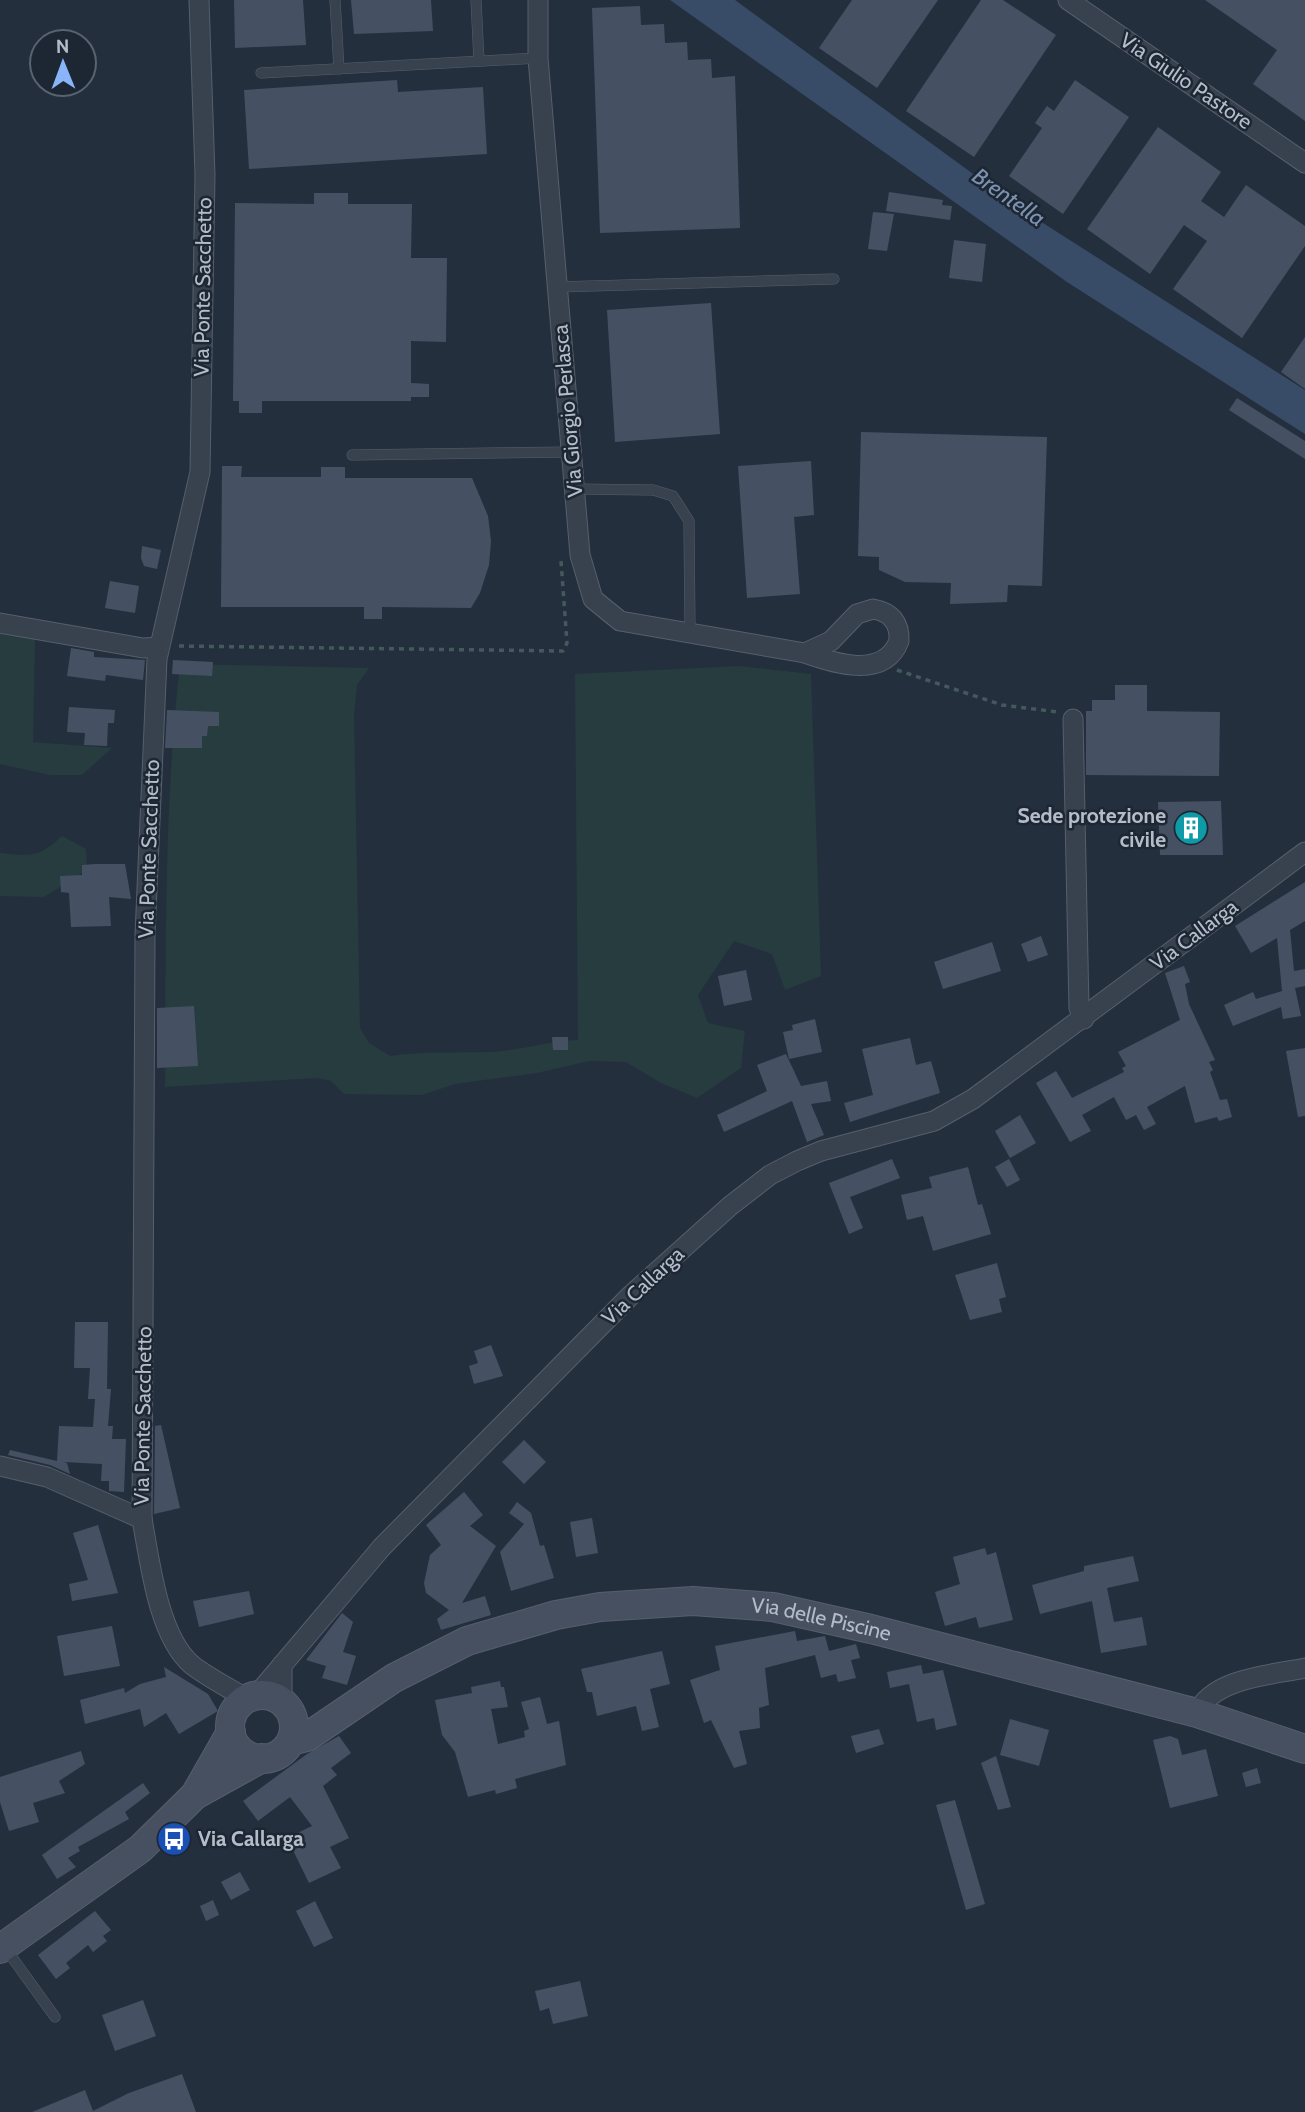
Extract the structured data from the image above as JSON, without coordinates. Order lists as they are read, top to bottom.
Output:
{
  "streets": {
    "street": [
      "Via Giulio Pastore",
      "Via Ponte Sacchetto",
      "Via Giorgio Perlasca",
      "Via Callarga",
      "Via delle Piscine"
    ]
  },
  "crossings": [
    ["Via Ponte Sacchetto", "Via Callarga"],
    ["Via Ponte Sacchetto", "Via delle Piscine"],
    ["Via Callarga", "Via delle Piscine"]
  ],
  "water": ["Brentella"],
  "places": {
    "building": ["Sede protezione civile"],
    "bus stop": ["Via Callarga"]
  },
  "north": "top"
}
